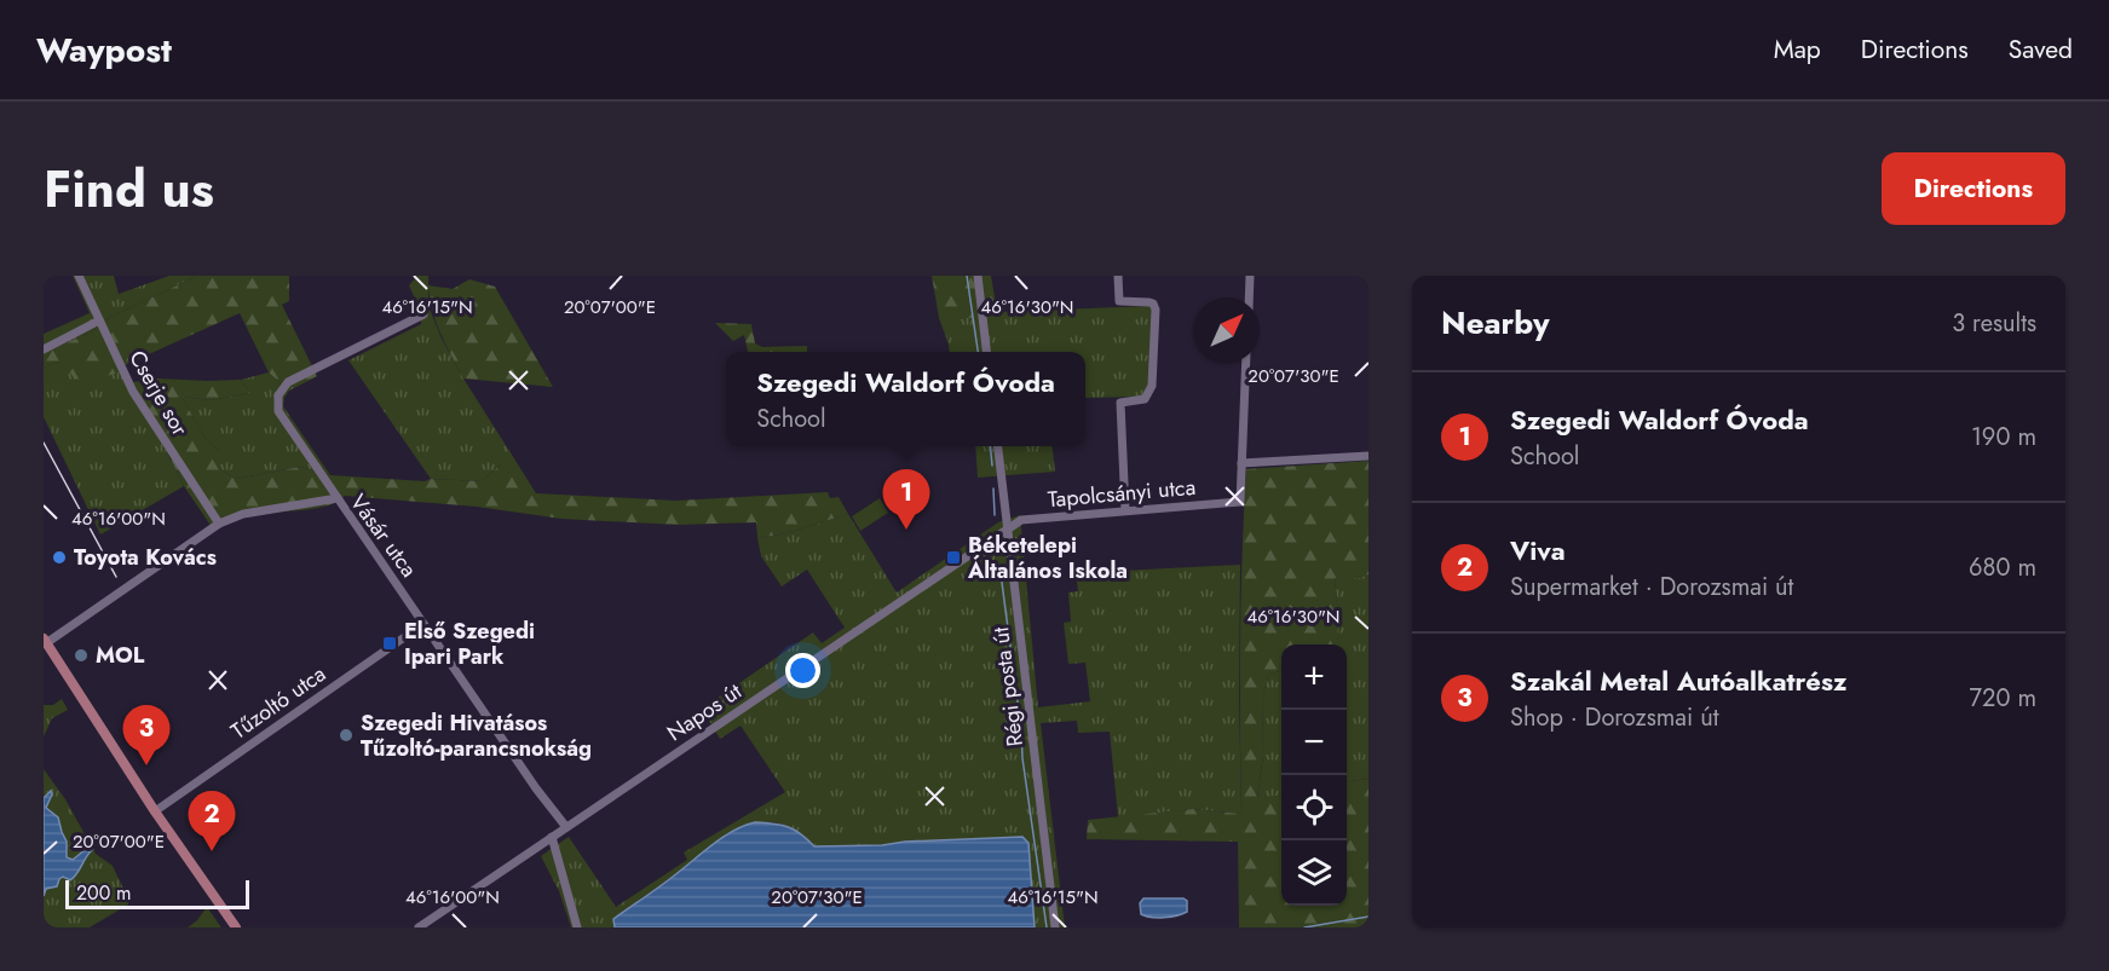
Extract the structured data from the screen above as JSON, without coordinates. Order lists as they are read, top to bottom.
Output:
{
  "streets": {
    "street": [
      "Cserje sor",
      "Tapolcsányi utca",
      "Vásár utca",
      "Régi posta út",
      "Tűzoltó utca",
      "Napos út"
    ]
  },
  "crossings": [
    ["Cserje sor", "Vásár utca"],
    ["Tapolcsányi utca", "Régi posta út"],
    ["Tapolcsányi utca", "Napos út"],
    ["Vásár utca", "Tűzoltó utca"],
    ["Vásár utca", "Napos út"],
    ["Régi posta út", "Napos út"]
  ],
  "places": {
    "other": ["Toyota Kovács", "MOL", "Szegedi Hivatásos Tűzoltó-parancsnokság"],
    "transit": ["Béketelepi Általános Iskola", "Első Szegedi Ipari Park"]
  },
  "scale_bar": "200 m",
  "north": "top right",
  "page": {
    "header": "Waypost",
    "nav": ["Map", "Directions", "Saved"],
    "title": "Find us",
    "buttons": "Directions",
    "heading": ["Nearby", "3 results"],
    "popup": ["Szegedi Waldorf Óvoda", "School"],
    "list": [
      {
        "mark": "1",
        "name": "Szegedi Waldorf Óvoda",
        "note": "School",
        "value": "190 m"
      },
      {
        "mark": "2",
        "name": "Viva",
        "note": "Supermarket · Dorozsmai út",
        "value": "680 m"
      },
      {
        "mark": "3",
        "name": "Szakál Metal Autóalkatrész",
        "note": "Shop · Dorozsmai út",
        "value": "720 m"
      }
    ],
    "pins": ["1", "3", "2"],
    "map_buttons": ["+", "−"],
    "scale": "200 m"
  },
  "coordinates": [
    "46°16'15\"N",
    "20°07'00\"E",
    "46°16'30\"N",
    "20°07'30\"E",
    "46°16'00\"N"
  ]
}
